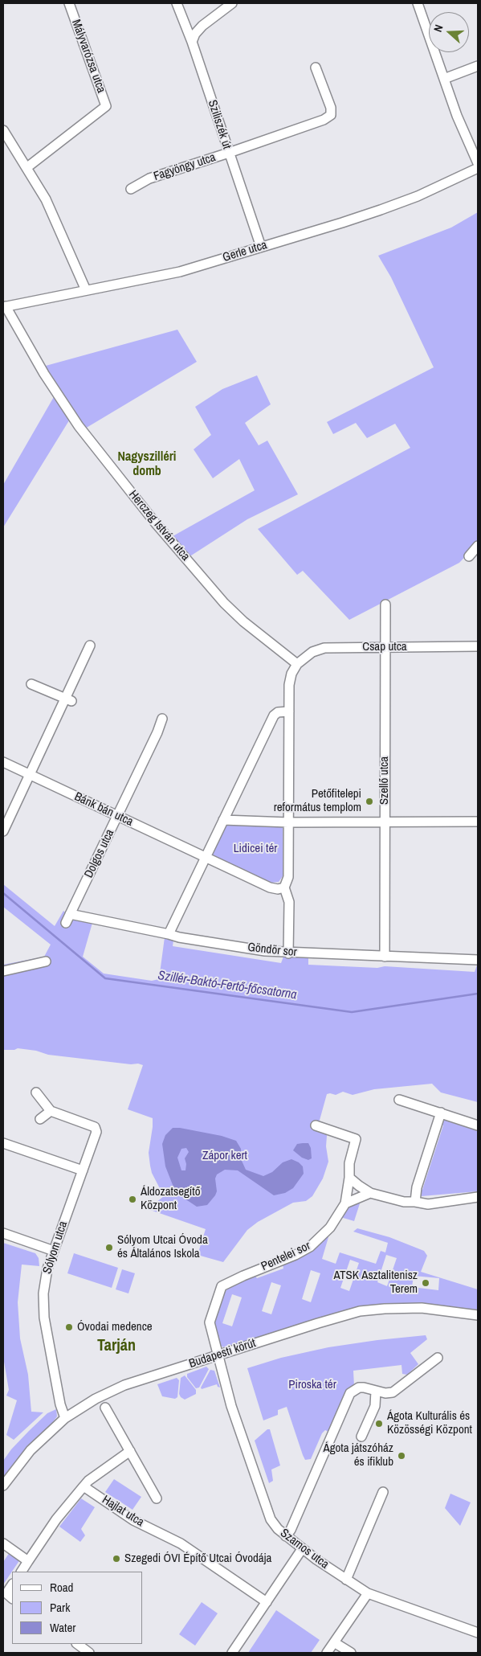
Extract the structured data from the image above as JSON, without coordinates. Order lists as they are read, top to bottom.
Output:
{
  "streets": {
    "street": [
      "Mályvarózsa utca",
      "Sziliszék út",
      "Fagyöngy utca",
      "Gerle utca",
      "Herczeg István utca",
      "Csap utca",
      "Szellő utca",
      "Bánk bán utca",
      "Dolgos utca",
      "Göndör sor",
      "Sólyom utca",
      "Pentelei sor",
      "Budapesti körút",
      "Hajlat utca",
      "Szamos utca"
    ]
  },
  "crossings": [
    ["Sziliszék út", "Fagyöngy utca"],
    ["Sziliszék út", "Gerle utca"],
    ["Gerle utca", "Herczeg István utca"],
    ["Herczeg István utca", "Csap utca"],
    ["Csap utca", "Szellő utca"],
    ["Szellő utca", "Göndör sor"],
    ["Bánk bán utca", "Dolgos utca"],
    ["Dolgos utca", "Göndör sor"],
    ["Sólyom utca", "Budapesti körút"],
    ["Pentelei sor", "Budapesti körút"],
    ["Pentelei sor", "Szamos utca"],
    ["Budapesti körút", "Szamos utca"]
  ],
  "districts": ["Nagyszilléri domb", "Tarján"],
  "water": ["Szillér-Baktó-Fertő-főcsatorna"],
  "parks": ["Lidicei tér", "Zápor kert", "Piroska tér"],
  "places": [
    "Petőfitelepi református templom",
    "Áldozatsegítő Központ",
    "Sólyom Utcai Óvoda és Általános Iskola",
    "ATSK Asztalitenisz Terem",
    "Óvodai medence",
    "Ágota Kulturális és Közösségi Központ",
    "Ágota játszóház és ifiklub",
    "Szegedi ÓVI Építő Utcai Óvodája"
  ],
  "legend": ["Road", "Park", "Water"],
  "north": "left"
}
